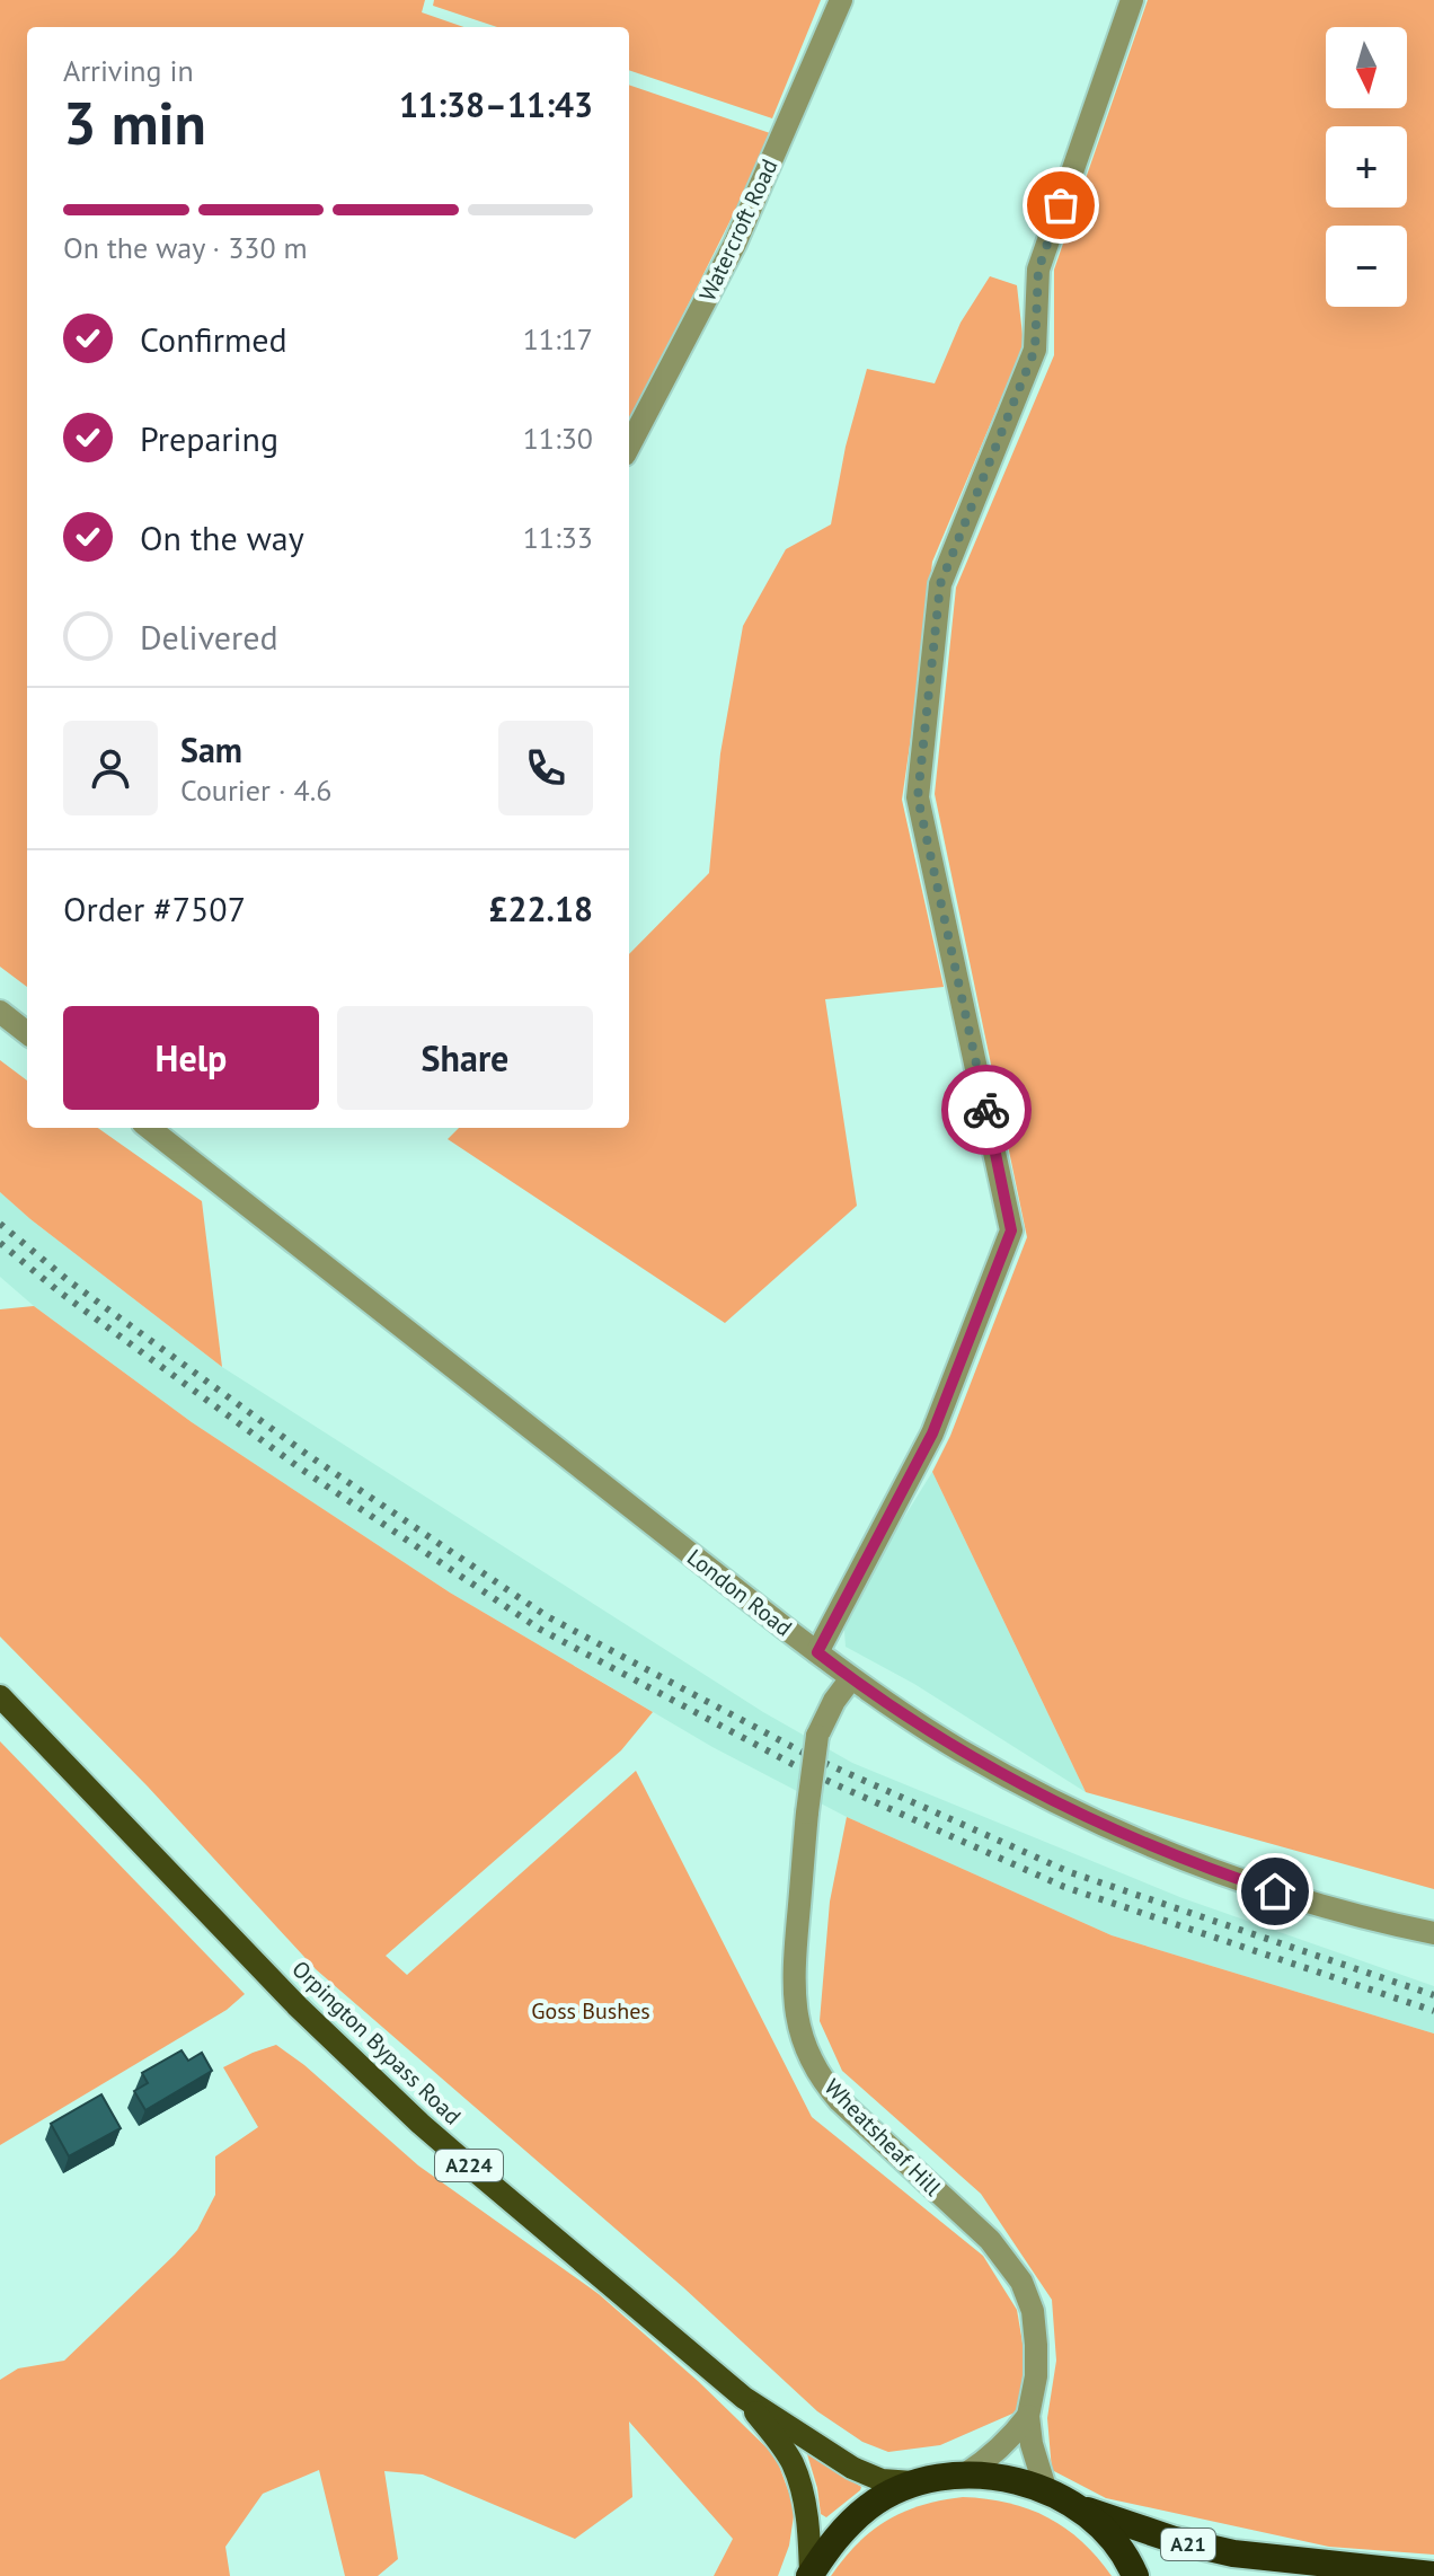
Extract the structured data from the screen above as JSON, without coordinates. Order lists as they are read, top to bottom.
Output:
{
  "streets": {
    "highway": ["A21"],
    "main road": ["Orpington Bypass Road", "A224"],
    "street": ["Watercroft Road", "London Road", "Wheatsheaf Hill"]
  },
  "crossings": [
    ["London Road", "Wheatsheaf Hill"]
  ],
  "parks": ["Goss Bushes"],
  "north": "bottom",
  "page": {
    "map_buttons": ["+", "−"],
    "heading": ["3 min", "Arriving in", "11:38–11:43"],
    "panel": [
      "Sam",
      "Courier · 4.6",
      "Order #7507",
      "£22.18"
    ],
    "bar": "On the way · 330 m",
    "list": [
      ["Confirmed", "11:17"],
      ["Preparing", "11:30"],
      ["On the way", "11:33"],
      "Delivered"
    ],
    "buttons": ["Help", "Share"]
  }
}
